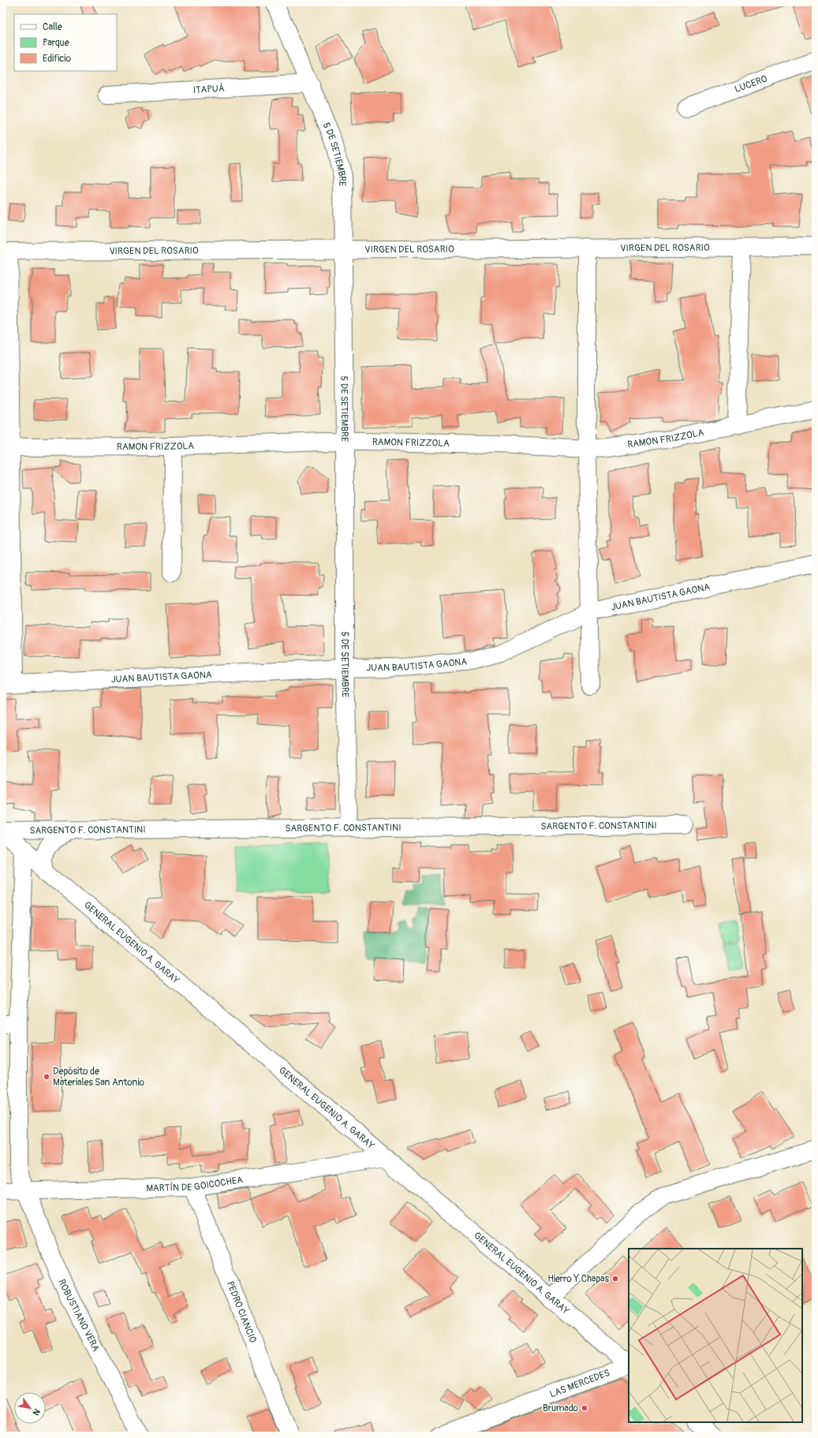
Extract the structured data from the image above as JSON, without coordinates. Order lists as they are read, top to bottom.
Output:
{
  "streets": {
    "street": [
      "LUCERO",
      "ITAPUÁ",
      "5 DE SETIEMBRE",
      "VIRGEN DEL ROSARIO",
      "RAMON FRIZZOLA",
      "JUAN BAUTISTA GAONA",
      "SARGENTO F. CONSTANTINI",
      "GENERAL EUGENIO A. GARAY",
      "MARTÍN DE GOICOCHEA",
      "PEDRO CIANCIO",
      "ROBUSTIANO VERA",
      "LAS MERCEDES"
    ]
  },
  "crossings": [
    ["ITAPUÁ", "5 DE SETIEMBRE"],
    ["5 DE SETIEMBRE", "VIRGEN DEL ROSARIO"],
    ["5 DE SETIEMBRE", "RAMON FRIZZOLA"],
    ["5 DE SETIEMBRE", "JUAN BAUTISTA GAONA"],
    ["5 DE SETIEMBRE", "SARGENTO F. CONSTANTINI"],
    ["SARGENTO F. CONSTANTINI", "GENERAL EUGENIO A. GARAY"],
    ["GENERAL EUGENIO A. GARAY", "MARTÍN DE GOICOCHEA"],
    ["GENERAL EUGENIO A. GARAY", "ROBUSTIANO VERA"],
    ["MARTÍN DE GOICOCHEA", "PEDRO CIANCIO"],
    ["MARTÍN DE GOICOCHEA", "ROBUSTIANO VERA"]
  ],
  "places": ["Depósito de Materiales San Antonio", "Hierro Y Chapas", "Brumado"],
  "legend": ["Calle", "Parque", "Edificio"],
  "north": "bottom right"
}
